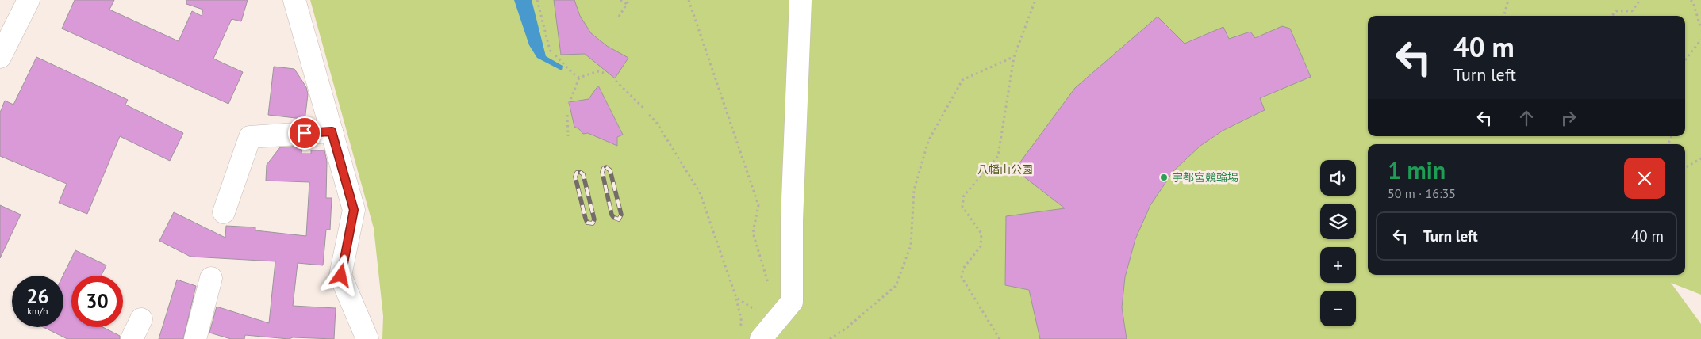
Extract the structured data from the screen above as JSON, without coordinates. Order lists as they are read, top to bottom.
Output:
{
  "parks": ["八幡山公園"],
  "places": ["宇都宮競輪場"],
  "page": {
    "turn": ["40 m", "Turn left"],
    "heading": ["1 min", "50 m · 16:35"],
    "map_buttons": ["+", "−"],
    "list": [
      {
        "name": "Turn left",
        "value": "40 m"
      }
    ],
    "speed": "26 km/h",
    "limit": "30"
  }
}
